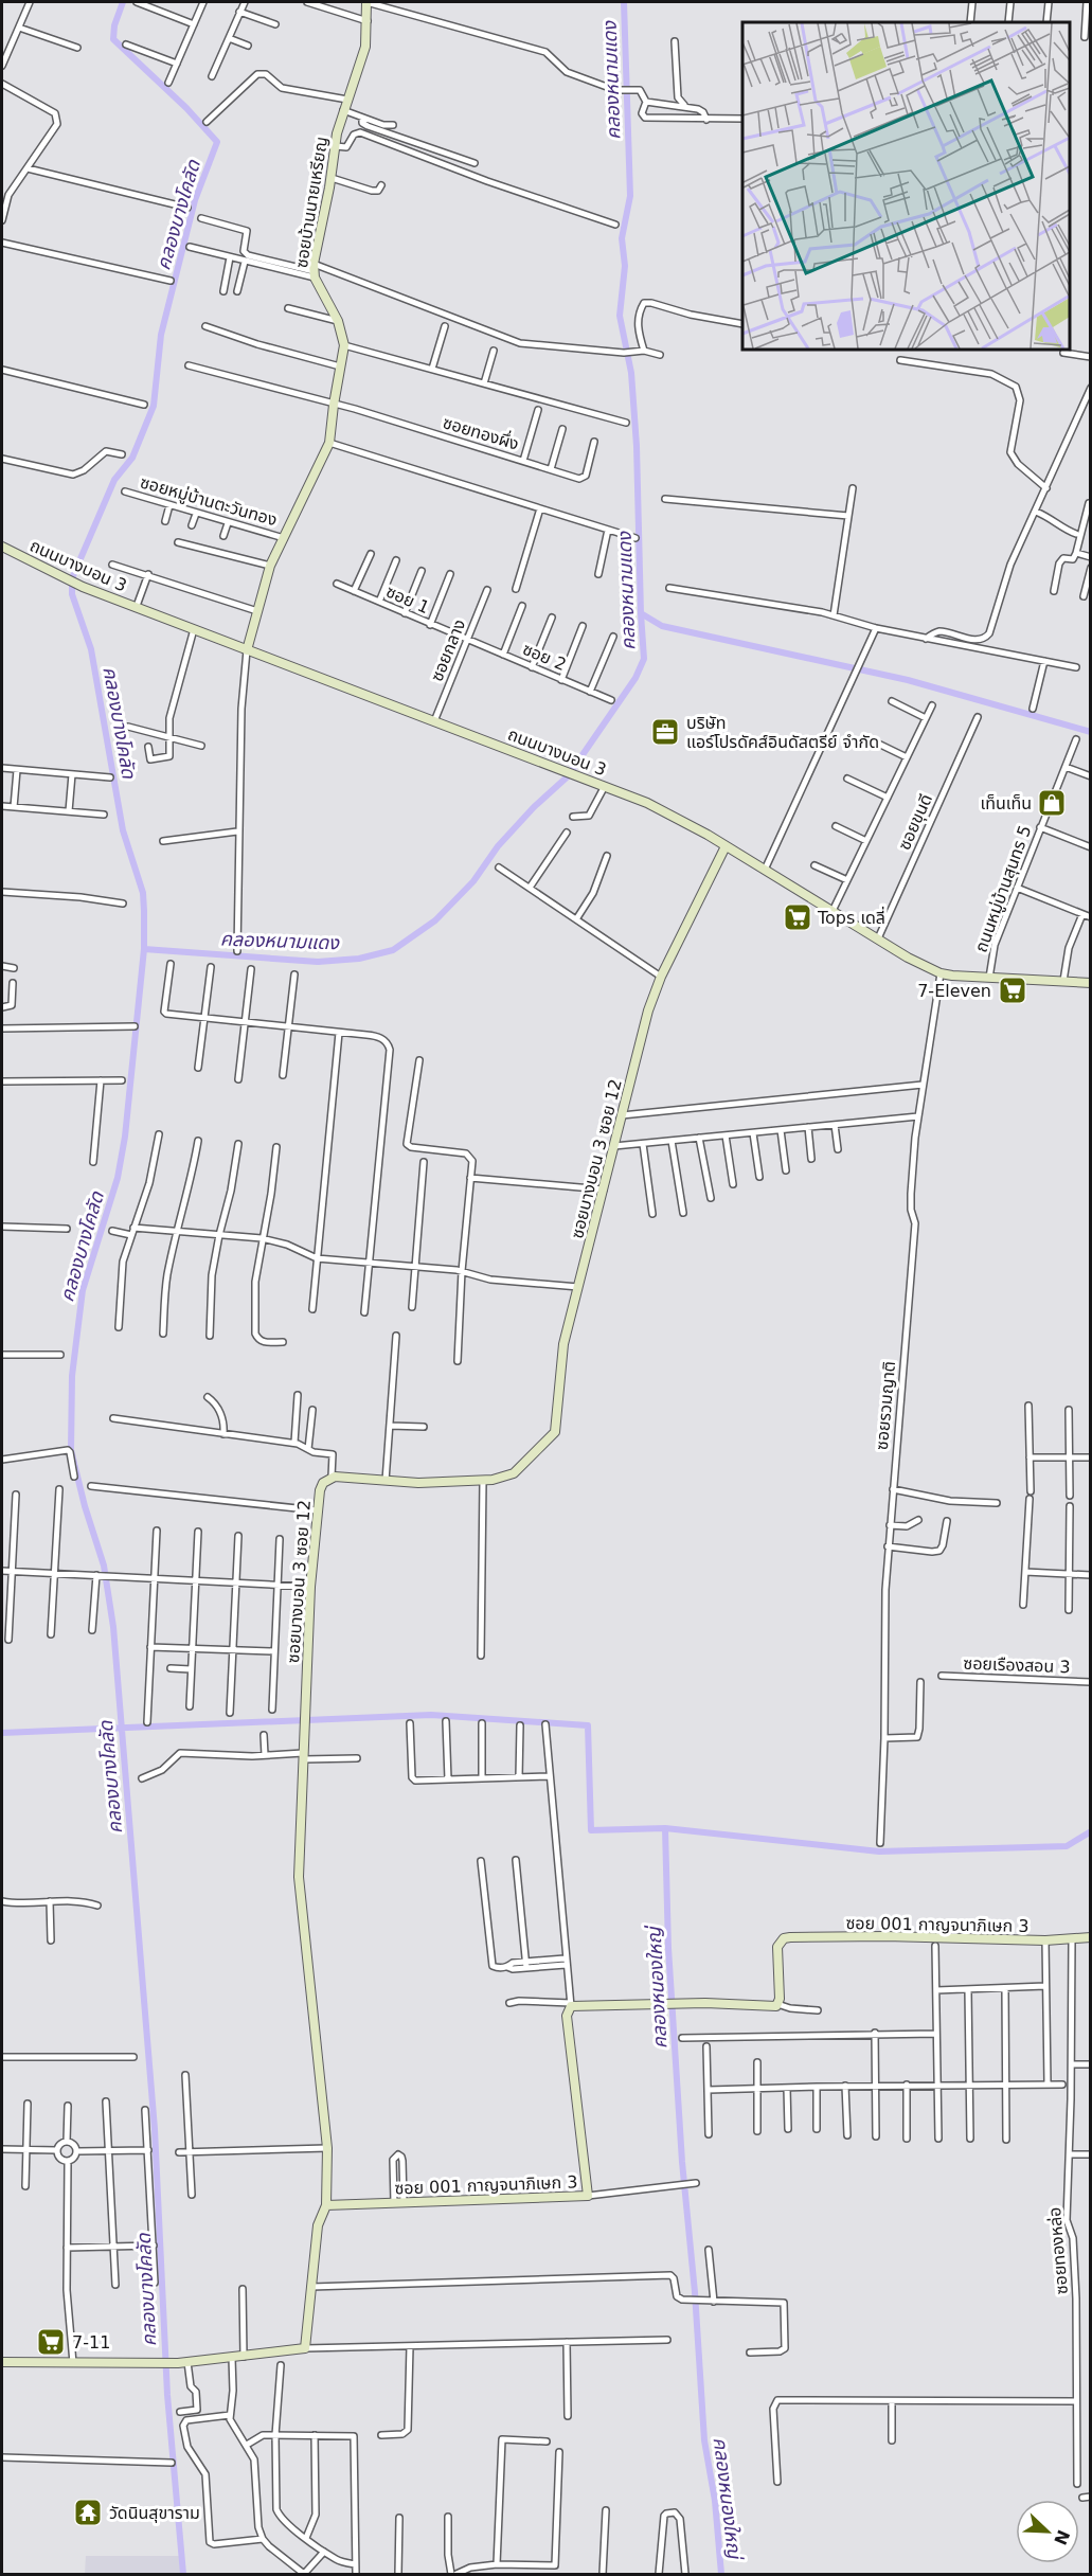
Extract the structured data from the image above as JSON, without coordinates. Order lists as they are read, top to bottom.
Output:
{
  "streets": {
    "street": [
      "ซอยบ้านนายเหรียญ",
      "ซอยทองผึ่ง",
      "ซอยหมู่บ้านตะวันทอง",
      "ถนนบางบอน 3",
      "ซอย 1",
      "ซอยกลาง",
      "ซอย 2",
      "ซอยขุนดี",
      "ถนนหมู่บ้านสุนทร 5",
      "ซอยบางบอน 3 ซอย 12",
      "ซอยรวมญาติ",
      "ซอยเรืองสอน 3",
      "ซอย 001 กาญจนาภิเษก 3",
      "ซอยทองหล่อ"
    ]
  },
  "crossings": [
    ["ซอยบ้านนายเหรียญ", "ซอยทองผึ่ง"],
    ["ซอยบ้านนายเหรียญ", "ซอยหมู่บ้านตะวันทอง"],
    ["ซอยบ้านนายเหรียญ", "ถนนบางบอน 3"],
    ["ถนนบางบอน 3", "ซอยกลาง"],
    ["ถนนบางบอน 3", "ซอยขุนดี"],
    ["ถนนบางบอน 3", "ถนนหมู่บ้านสุนทร 5"],
    ["ถนนบางบอน 3", "ซอยบางบอน 3 ซอย 12"],
    ["ถนนบางบอน 3", "ซอยรวมญาติ"],
    ["ซอย 1", "ซอยกลาง"],
    ["ซอย 1", "ซอย 2"],
    ["ซอยกลาง", "ซอย 2"],
    ["ซอยบางบอน 3 ซอย 12", "ซอย 001 กาญจนาภิเษก 3"],
    ["ซอย 001 กาญจนาภิเษก 3", "ซอยทองหล่อ"]
  ],
  "water": ["คลองหนามแดง", "คลองบางโคลัด", "คลองหนองใหญ่"],
  "places": {
    "office": ["บริษัท แอร์โปรดัคส์อินดัสตรีย์ จำกัด"],
    "shop": ["เท็นเท็น"],
    "supermarket": ["Tops เดลี่", "7-Eleven", "7-11"],
    "temple": ["วัดนินสุขาราม"]
  },
  "north": "bottom right"
}
